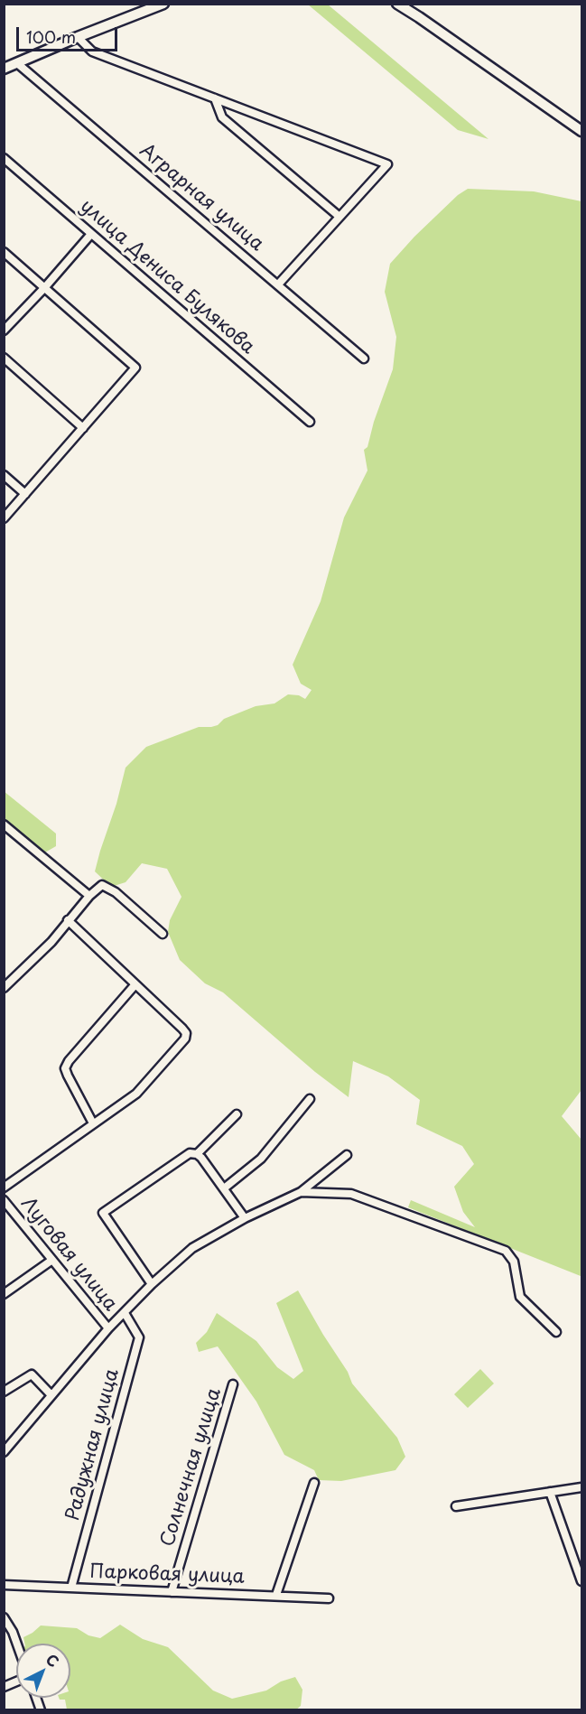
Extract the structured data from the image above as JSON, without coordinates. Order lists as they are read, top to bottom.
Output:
{
  "streets": {
    "street": [
      "Аграрная улица",
      "улица Дениса Булякова",
      "Луговая улица",
      "Радужная улица",
      "Солнечная улица",
      "Парковая улица"
    ]
  },
  "crossings": [
    ["Радужная улица", "Парковая улица"],
    ["Солнечная улица", "Парковая улица"]
  ],
  "scale_bar": "100 m",
  "north": "top right"
}
